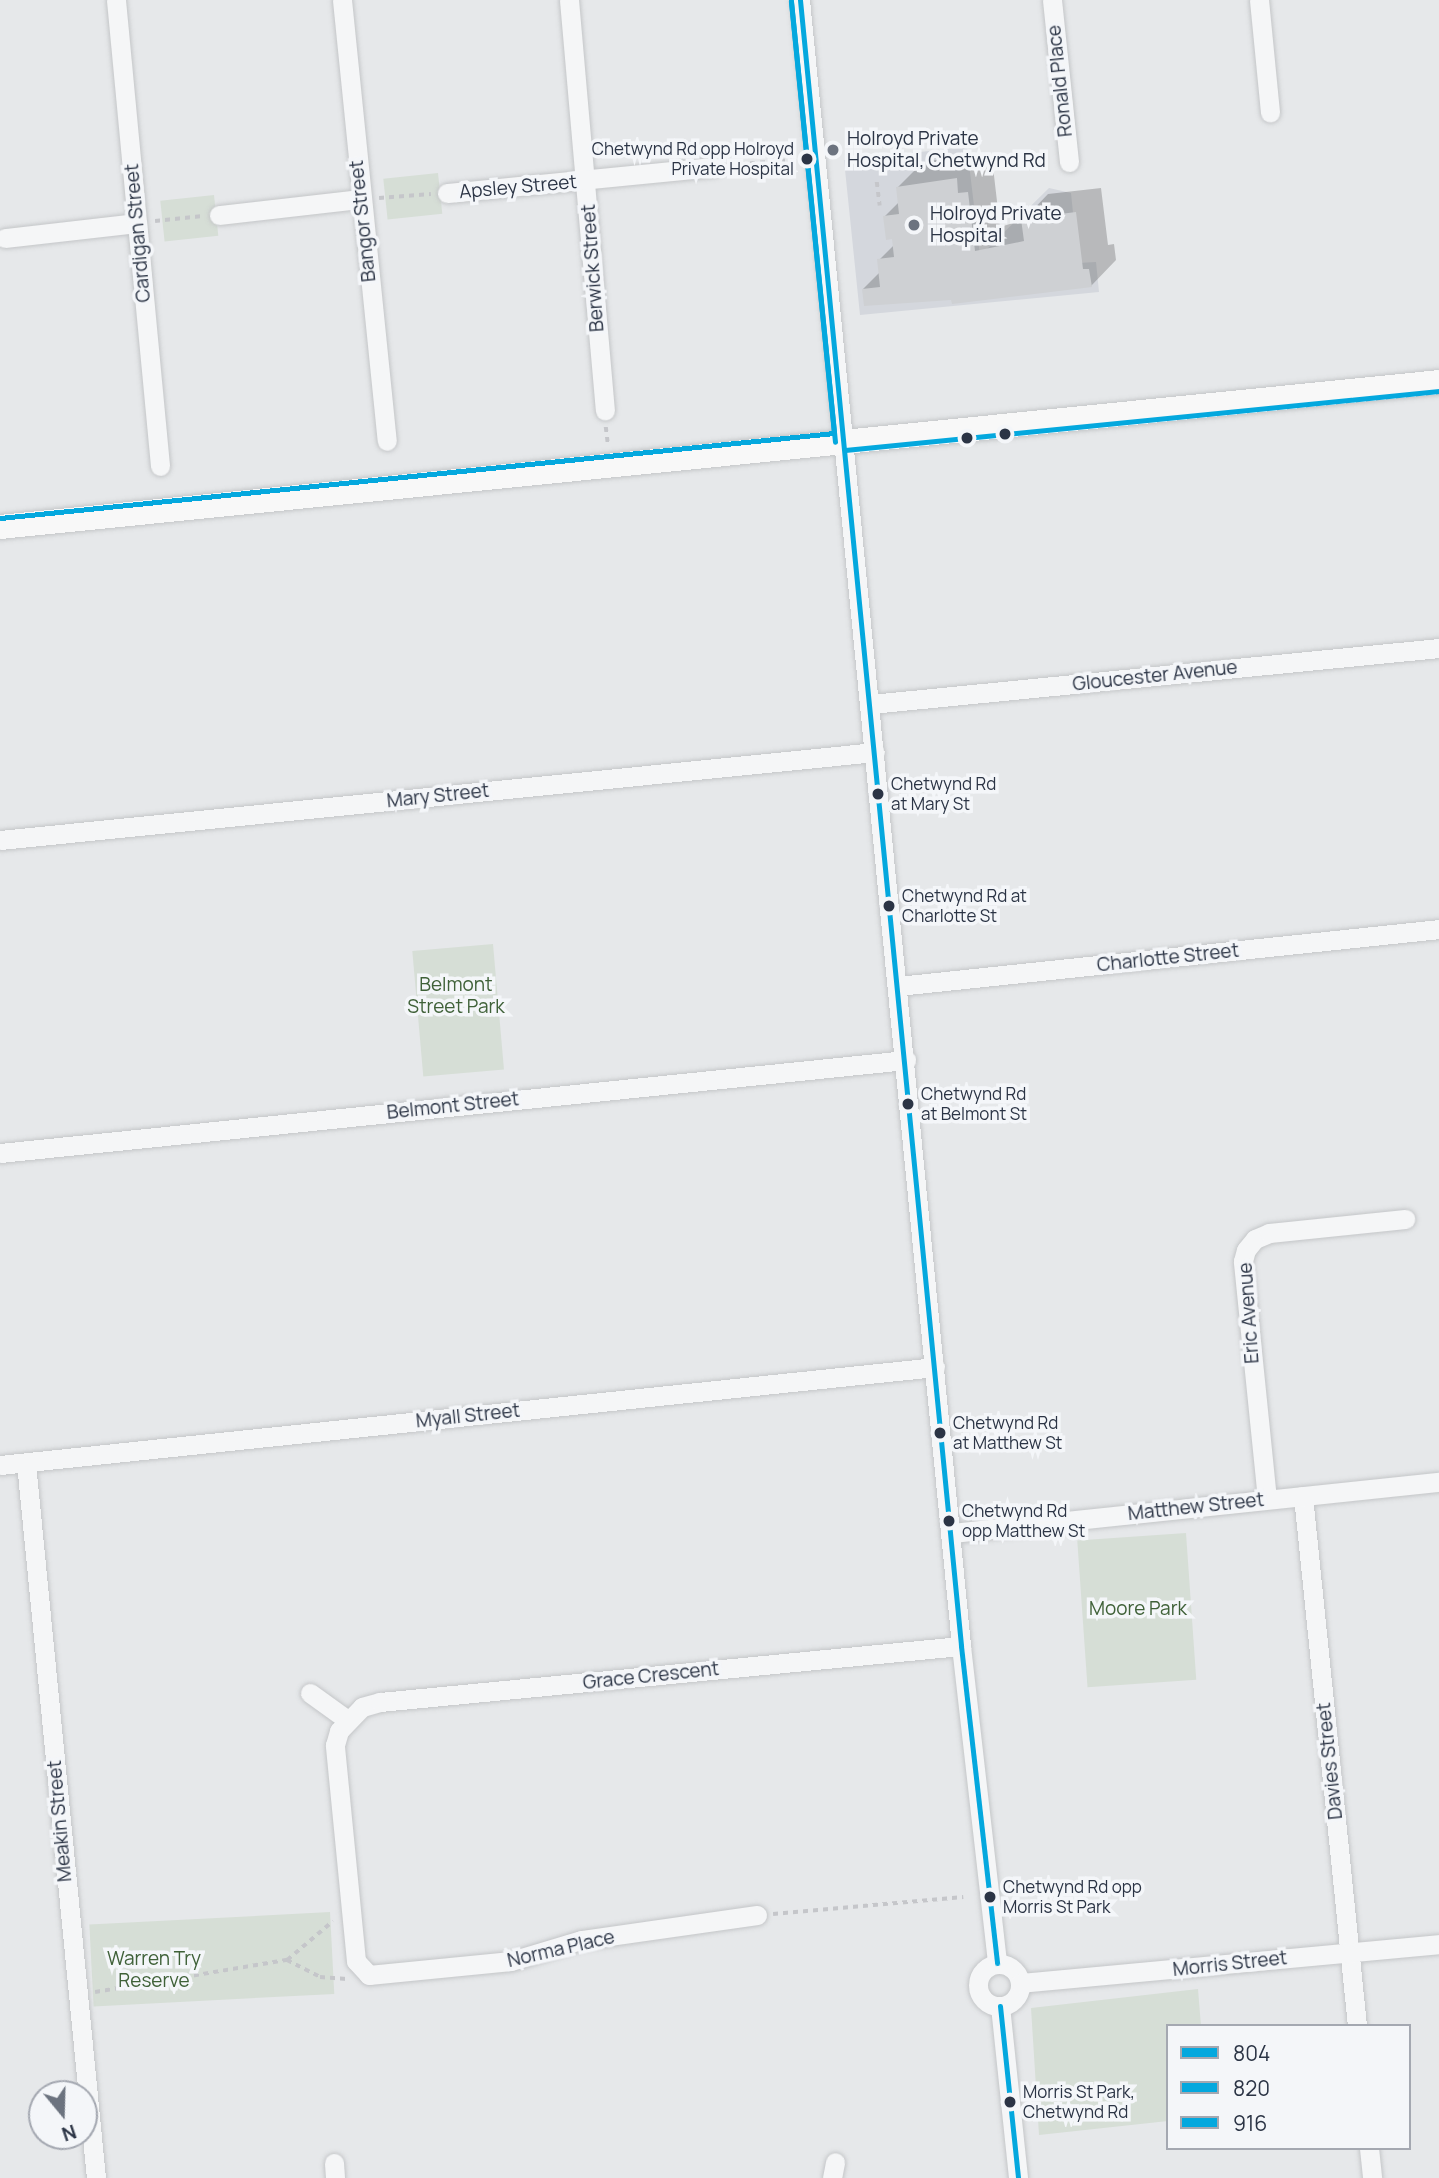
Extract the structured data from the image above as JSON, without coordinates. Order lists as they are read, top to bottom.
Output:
{
  "streets": {
    "street": [
      "Ronald Place",
      "Apsley Street",
      "Bangor Street",
      "Cardigan Street",
      "Berwick Street",
      "Gloucester Avenue",
      "Mary Street",
      "Charlotte Street",
      "Belmont Street",
      "Eric Avenue",
      "Myall Street",
      "Matthew Street",
      "Grace Crescent",
      "Davies Street",
      "Meakin Street",
      "Norma Place",
      "Morris Street"
    ]
  },
  "crossings": [
    ["Apsley Street", "Berwick Street"],
    ["Eric Avenue", "Matthew Street"],
    ["Myall Street", "Meakin Street"],
    ["Matthew Street", "Davies Street"],
    ["Davies Street", "Morris Street"]
  ],
  "parks": ["Belmont Street Park", "Moore Park", "Warren Try Reserve"],
  "places": [
    "Holroyd Private Hospital, Chetwynd Rd",
    "Chetwynd Rd opp Holroyd Private Hospital",
    "Holroyd Private Hospital",
    "Chetwynd Rd at Mary St",
    "Chetwynd Rd at Charlotte St",
    "Chetwynd Rd at Belmont St",
    "Chetwynd Rd at Matthew St",
    "Chetwynd Rd opp Matthew St",
    "Chetwynd Rd opp Morris St Park",
    "Morris St Park, Chetwynd Rd"
  ],
  "lines": ["transit line 804", "transit line 820", "transit line 916"],
  "legend": ["804", "820", "916"],
  "north": "bottom"
}
